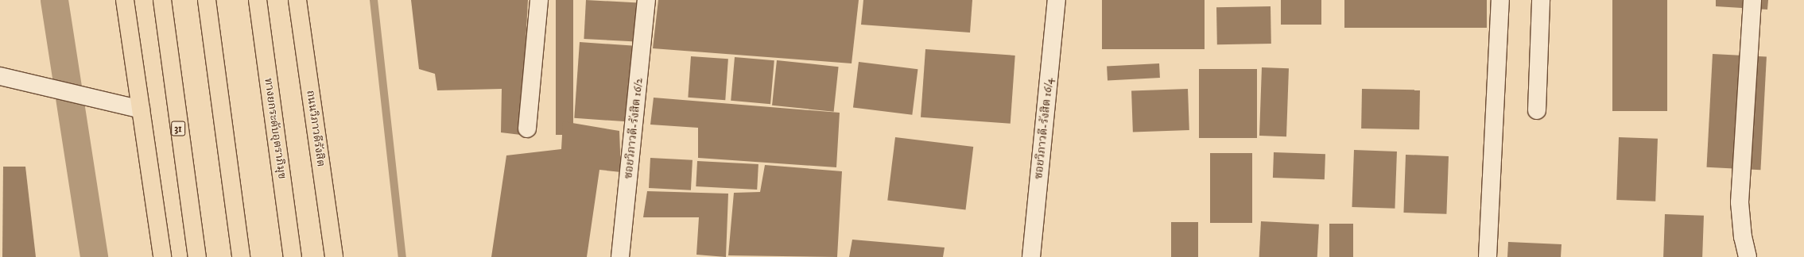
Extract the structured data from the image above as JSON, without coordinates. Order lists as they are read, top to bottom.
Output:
{
  "streets": {
    "main road": ["31", "ทางยกระดับอุตราภิมุข", "ถนนวิภาวดีรังสิต"],
    "street": ["ซอยวิภาวดี-รังสิต 16/2", "ซอยวิภาวดี-รังสิต 16/4"]
  }
}
